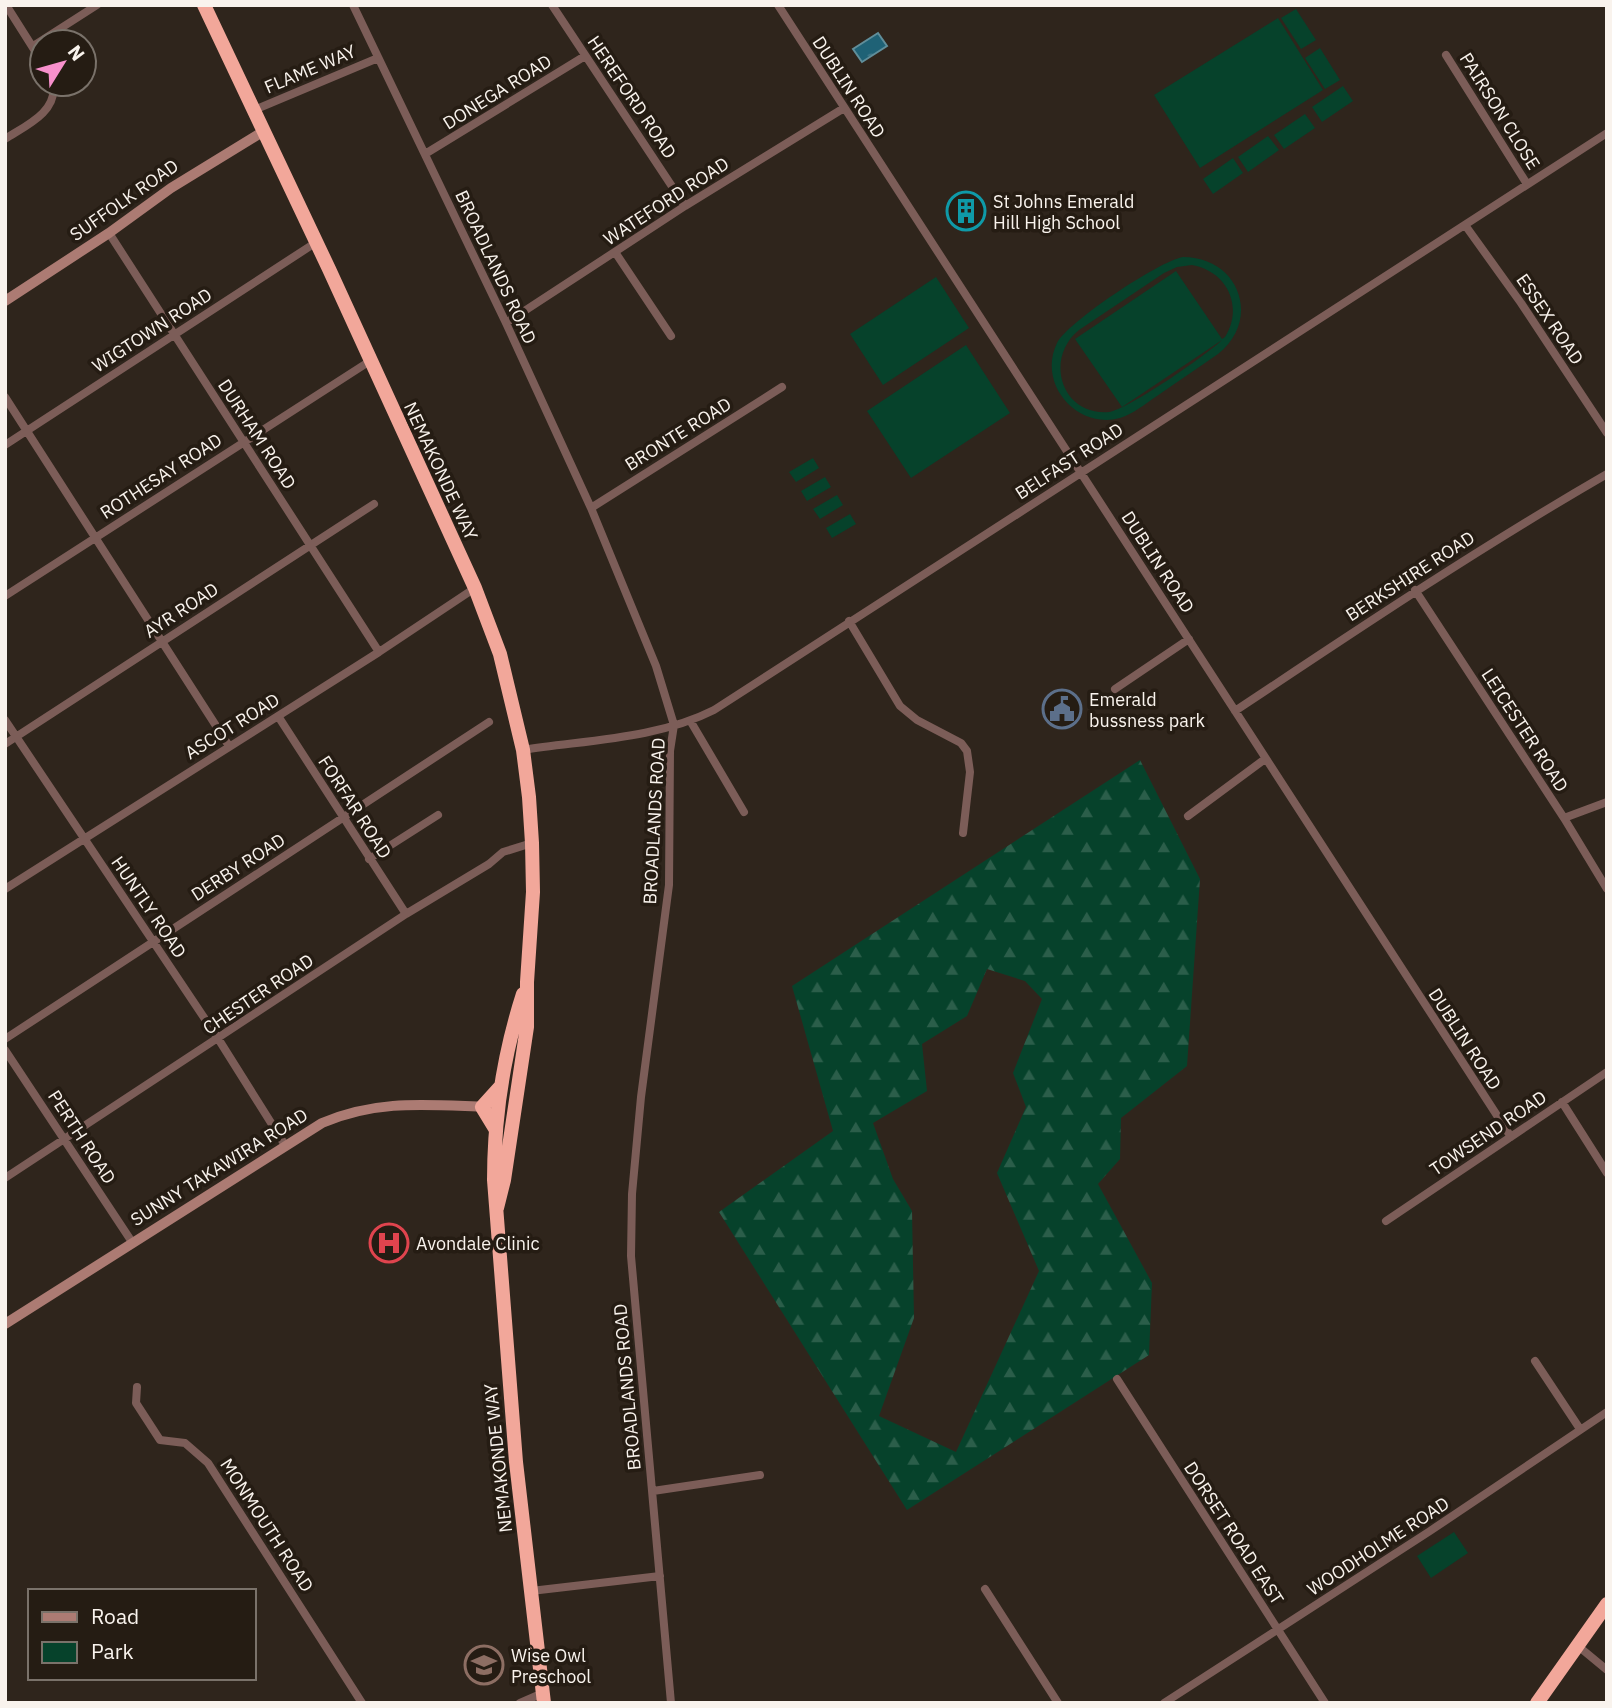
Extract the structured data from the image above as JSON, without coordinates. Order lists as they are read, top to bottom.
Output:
{
  "streets": {
    "highway": ["NEMAKONDE WAY"],
    "main road": ["SUFFOLK ROAD", "SUNNY TAKAWIRA ROAD"],
    "street": [
      "FLAME WAY",
      "DUBLIN ROAD",
      "DONEGA ROAD",
      "HEREFORD ROAD",
      "PAIRSON CLOSE",
      "WATEFORD ROAD",
      "BROADLANDS ROAD",
      "ESSEX ROAD",
      "WIGTOWN ROAD",
      "DURHAM ROAD",
      "BRONTE ROAD",
      "BELFAST ROAD",
      "ROTHESAY ROAD",
      "BERKSHIRE ROAD",
      "AYR ROAD",
      "ASCOT ROAD",
      "LEICESTER ROAD",
      "FORFAR ROAD",
      "DERBY ROAD",
      "HUNTLY ROAD",
      "CHESTER ROAD",
      "TOWSEND ROAD",
      "PERTH ROAD",
      "MONMOUTH ROAD",
      "DORSET ROAD EAST",
      "WOODHOLME ROAD"
    ]
  },
  "crossings": [
    ["FLAME WAY", "BROADLANDS ROAD"],
    ["FLAME WAY", "NEMAKONDE WAY"],
    ["DUBLIN ROAD", "WATEFORD ROAD"],
    ["DUBLIN ROAD", "BELFAST ROAD"],
    ["DUBLIN ROAD", "BERKSHIRE ROAD"],
    ["DUBLIN ROAD", "TOWSEND ROAD"],
    ["DONEGA ROAD", "HEREFORD ROAD"],
    ["DONEGA ROAD", "BROADLANDS ROAD"],
    ["HEREFORD ROAD", "WATEFORD ROAD"],
    ["PAIRSON CLOSE", "BELFAST ROAD"],
    ["SUFFOLK ROAD", "DURHAM ROAD"],
    ["SUFFOLK ROAD", "NEMAKONDE WAY"],
    ["WATEFORD ROAD", "BROADLANDS ROAD"],
    ["BROADLANDS ROAD", "BRONTE ROAD"],
    ["BROADLANDS ROAD", "BELFAST ROAD"],
    ["ESSEX ROAD", "BELFAST ROAD"],
    ["WIGTOWN ROAD", "DURHAM ROAD"],
    ["WIGTOWN ROAD", "NEMAKONDE WAY"],
    ["DURHAM ROAD", "ROTHESAY ROAD"],
    ["DURHAM ROAD", "AYR ROAD"],
    ["DURHAM ROAD", "ASCOT ROAD"],
    ["BELFAST ROAD", "NEMAKONDE WAY"],
    ["NEMAKONDE WAY", "ROTHESAY ROAD"],
    ["NEMAKONDE WAY", "ASCOT ROAD"],
    ["NEMAKONDE WAY", "CHESTER ROAD"],
    ["NEMAKONDE WAY", "SUNNY TAKAWIRA ROAD"],
    ["BERKSHIRE ROAD", "LEICESTER ROAD"],
    ["AYR ROAD", "HUNTLY ROAD"],
    ["ASCOT ROAD", "FORFAR ROAD"],
    ["ASCOT ROAD", "HUNTLY ROAD"],
    ["FORFAR ROAD", "DERBY ROAD"],
    ["FORFAR ROAD", "CHESTER ROAD"],
    ["DERBY ROAD", "HUNTLY ROAD"],
    ["HUNTLY ROAD", "CHESTER ROAD"],
    ["HUNTLY ROAD", "SUNNY TAKAWIRA ROAD"],
    ["CHESTER ROAD", "PERTH ROAD"],
    ["PERTH ROAD", "SUNNY TAKAWIRA ROAD"],
    ["DORSET ROAD EAST", "WOODHOLME ROAD"]
  ],
  "places": {
    "building": ["St Johns Emerald Hill High School"],
    "public building": ["Emerald bussness park"],
    "hospital": ["Avondale Clinic"],
    "school or university": ["Wise Owl Preschool"]
  },
  "legend": ["Road", "Park"],
  "north": "top right"
}
